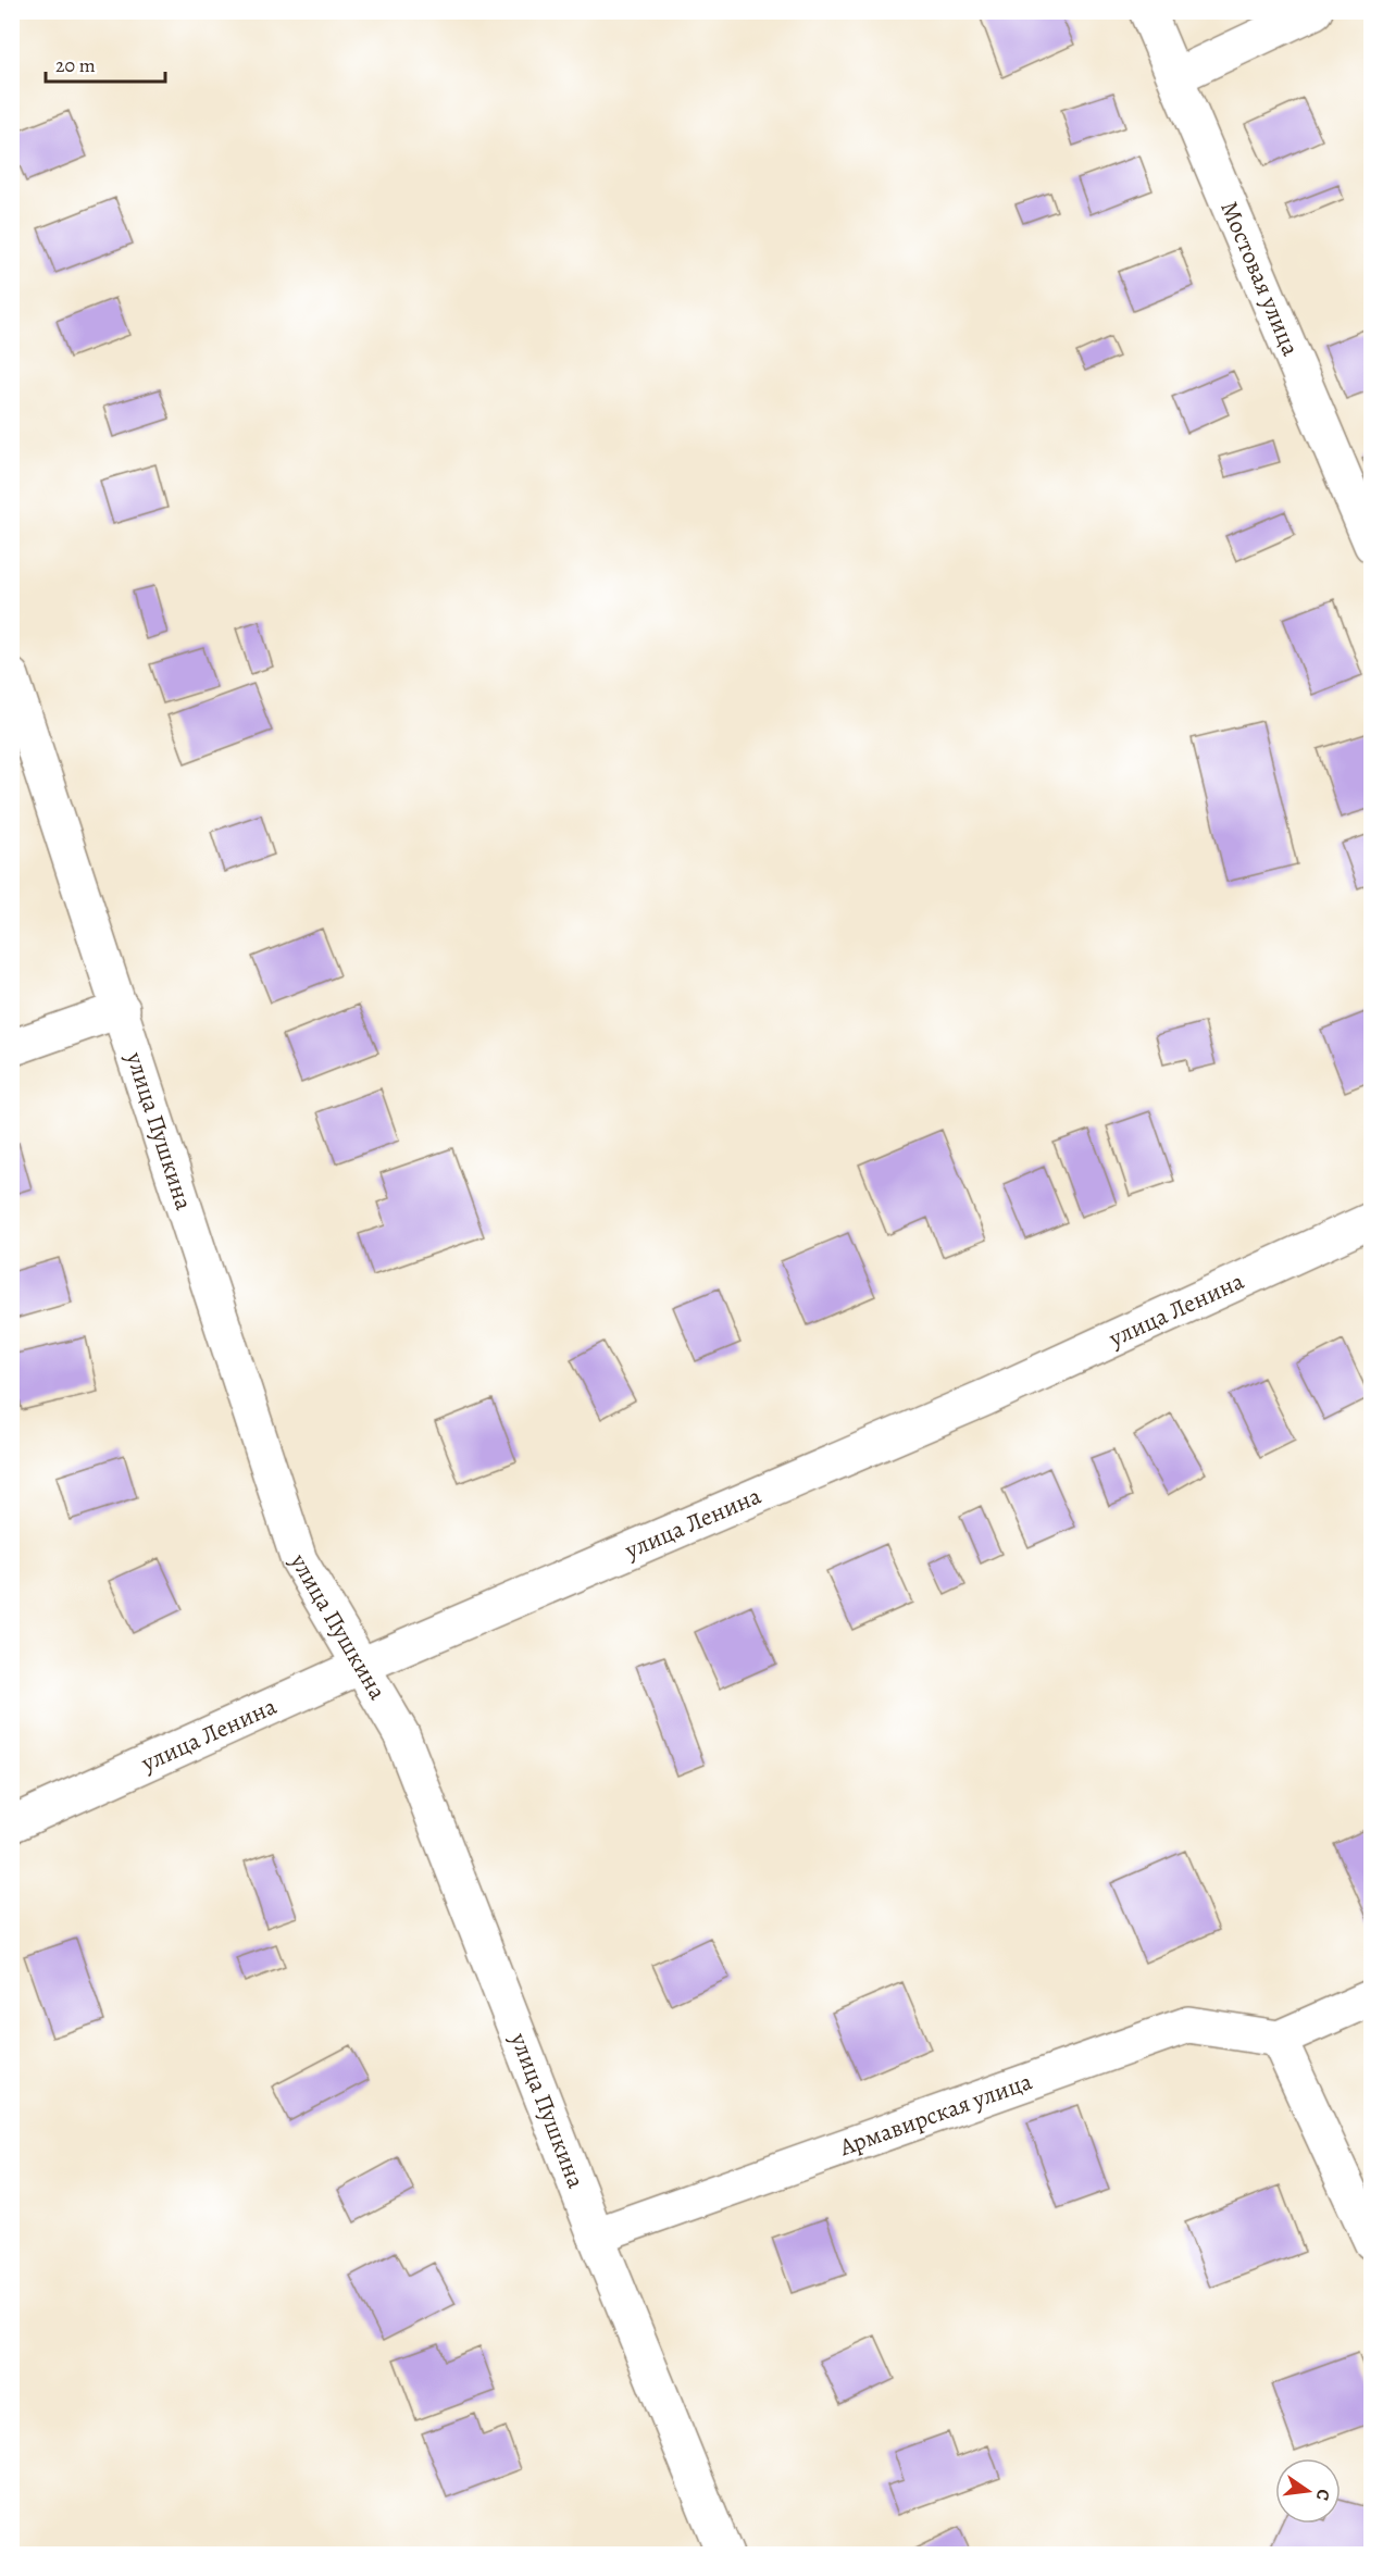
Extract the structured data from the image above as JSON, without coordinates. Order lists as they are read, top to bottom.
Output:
{
  "streets": {
    "street": [
      "Мостовая улица",
      "улица Пушкина",
      "улица Ленина",
      "Армавирская улица"
    ]
  },
  "crossings": [
    ["улица Пушкина", "улица Ленина"],
    ["улица Пушкина", "Армавирская улица"]
  ],
  "scale_bar": "20 m",
  "north": "right"
}
